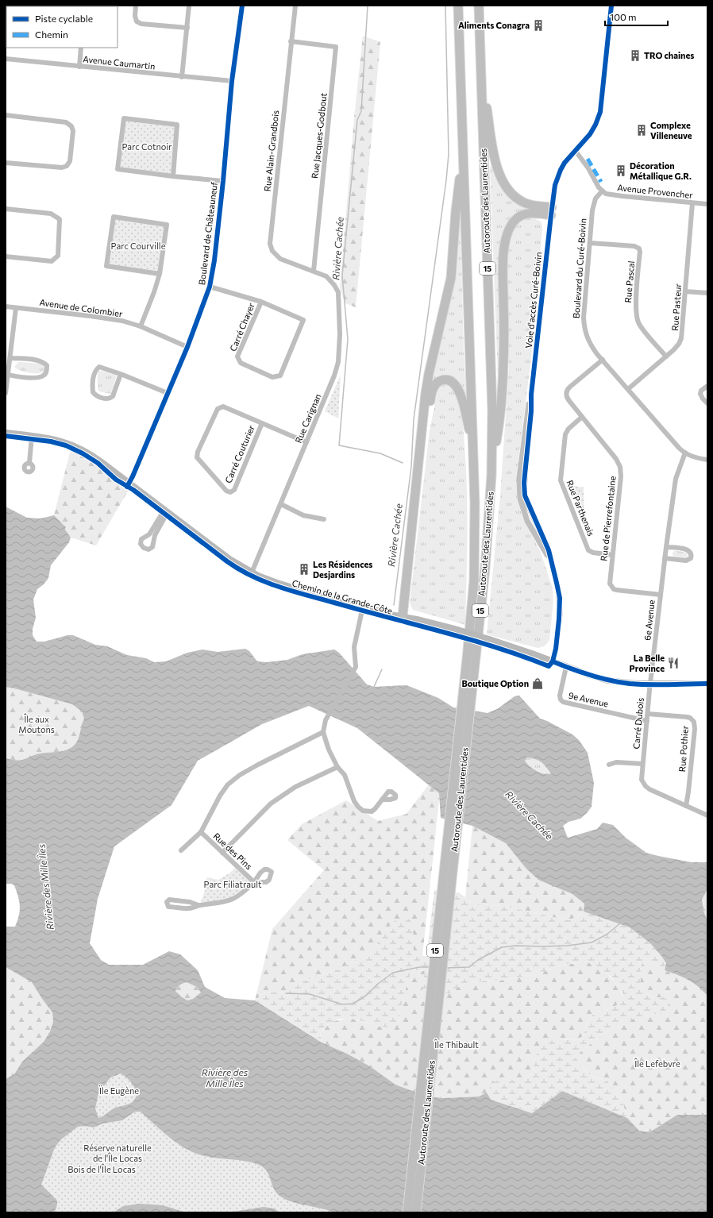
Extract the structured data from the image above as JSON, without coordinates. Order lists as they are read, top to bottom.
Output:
{
  "streets": {
    "highway": ["Autoroute des Laurentides", "15"],
    "main road": ["Chemin de la Grande-Côte"],
    "street": [
      "Avenue Caumartin",
      "Rue Jacques-Godbout",
      "Rue Alain-Grandbois",
      "Avenue Provencher",
      "Boulevard de Châteauneuf",
      "Boulevard du Curé-Boivin",
      "Rue Pascal",
      "Voie d'accès Curé-Boivin",
      "Rue Pasteur",
      "Avenue de Colombier",
      "Carré Chayer",
      "Rue Carignan",
      "Carré Couturier",
      "Rue Parthenais",
      "Rue de Pierrefontaine",
      "6e Avenue",
      "9e Avenue",
      "Carré Dubois",
      "Rue Pothier",
      "Rue des Pins"
    ]
  },
  "crossings": [
    ["Avenue Caumartin", "Boulevard de Châteauneuf"],
    ["Rue Jacques-Godbout", "Rue Alain-Grandbois"],
    ["Rue Jacques-Godbout", "Rue Carignan"],
    ["Rue Alain-Grandbois", "Rue Carignan"],
    ["Avenue Provencher", "Boulevard du Curé-Boivin"],
    ["Avenue Provencher", "Rue Pasteur"],
    ["Boulevard de Châteauneuf", "Avenue de Colombier"],
    ["Boulevard de Châteauneuf", "Carré Chayer"],
    ["Boulevard de Châteauneuf", "Chemin de la Grande-Côte"],
    ["Boulevard du Curé-Boivin", "Rue Pascal"],
    ["Boulevard du Curé-Boivin", "Rue Pasteur"],
    ["Boulevard du Curé-Boivin", "Rue de Pierrefontaine"],
    ["Boulevard du Curé-Boivin", "6e Avenue"],
    ["Rue Pascal", "Rue Pasteur"],
    ["Voie d'accès Curé-Boivin", "Chemin de la Grande-Côte"],
    ["Rue Carignan", "Carré Couturier"],
    ["Rue Carignan", "Chemin de la Grande-Côte"],
    ["Rue Parthenais", "Rue de Pierrefontaine"],
    ["Rue de Pierrefontaine", "6e Avenue"],
    ["Chemin de la Grande-Côte", "6e Avenue"],
    ["Chemin de la Grande-Côte", "9e Avenue"],
    ["Chemin de la Grande-Côte", "Carré Dubois"],
    ["6e Avenue", "Carré Dubois"],
    ["9e Avenue", "Carré Dubois"],
    ["Carré Dubois", "Rue Pothier"]
  ],
  "water": ["Rivière Cachée", "Rivière des Mille Îles"],
  "parks": [
    "Parc Cotnoir",
    "Parc Courville",
    "Île aux Moutons",
    "Parc Filiatrault",
    "Île Thibault",
    "Île Lefebvre",
    "Ïle Eugène",
    "Réserve naturelle de l'Île Locas",
    "Bois de l'Île Locas"
  ],
  "places": {
    "building": [
      "Aliments Conagra",
      "TRO chaines",
      "Complexe Villeneuve",
      "Décoration Métallique G.R.",
      "Les Résidences Desjardins"
    ],
    "restaurant": ["La Belle Province"],
    "shop": ["Boutique Option"]
  },
  "legend": ["Piste cyclable", "Chemin"],
  "scale_bar": "100 m"
}
